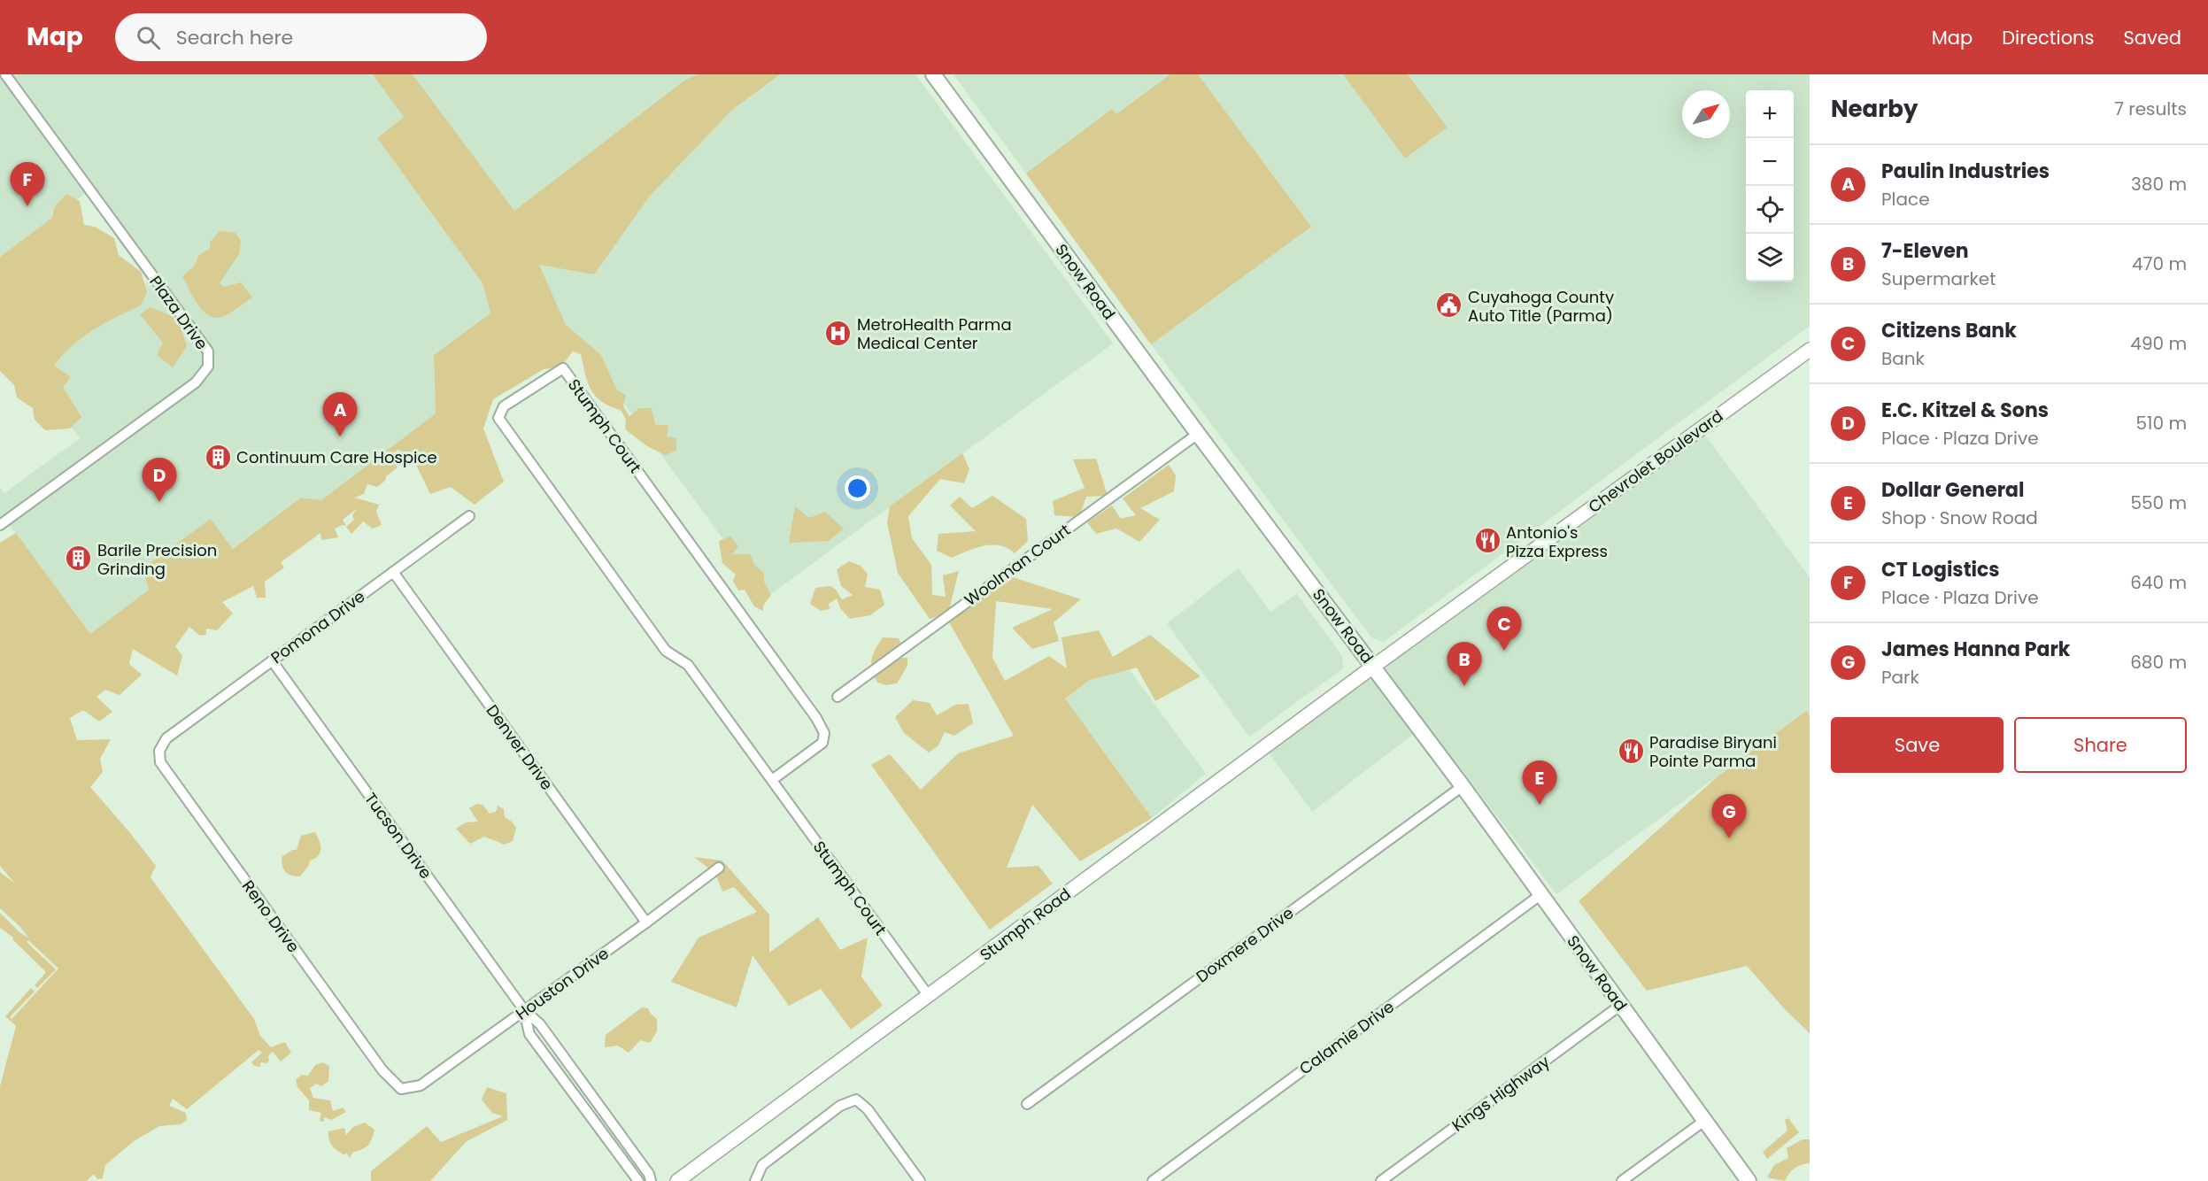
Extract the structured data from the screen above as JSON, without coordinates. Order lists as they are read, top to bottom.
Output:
{
  "streets": {
    "main road": ["Snow Road", "Chevrolet Boulevard", "Stumph Road"],
    "street": [
      "Plaza Drive",
      "Stumph Court",
      "Woolman Court",
      "Pomona Drive",
      "Denver Drive",
      "Tucson Drive",
      "Reno Drive",
      "Doxmere Drive",
      "Houston Drive",
      "Calamie Drive",
      "Kings Highway"
    ]
  },
  "crossings": [
    ["Snow Road", "Chevrolet Boulevard"],
    ["Snow Road", "Woolman Court"],
    ["Snow Road", "Stumph Road"],
    ["Snow Road", "Doxmere Drive"],
    ["Snow Road", "Calamie Drive"],
    ["Snow Road", "Kings Highway"],
    ["Stumph Court", "Stumph Road"],
    ["Chevrolet Boulevard", "Stumph Road"],
    ["Pomona Drive", "Denver Drive"],
    ["Pomona Drive", "Tucson Drive"],
    ["Pomona Drive", "Reno Drive"],
    ["Denver Drive", "Houston Drive"],
    ["Tucson Drive", "Houston Drive"],
    ["Reno Drive", "Houston Drive"]
  ],
  "places": {
    "public building": ["Cuyahoga County Auto Title (Parma)"],
    "hospital": ["MetroHealth Parma Medical Center"],
    "building": ["Continuum Care Hospice", "Barile Precision Grinding"],
    "restaurant": ["Antonio's Pizza Express", "Paradise Biryani Pointe Parma"]
  },
  "north": "top right",
  "page": {
    "header": "Map",
    "search": "Search here",
    "nav": ["Map", "Directions", "Saved"],
    "heading": ["Nearby", "7 results"],
    "map_buttons": ["+", "−"],
    "list": [
      {
        "mark": "A",
        "name": "Paulin Industries",
        "note": "Place",
        "value": "380 m"
      },
      {
        "mark": "B",
        "name": "7-Eleven",
        "note": "Supermarket",
        "value": "470 m"
      },
      {
        "mark": "C",
        "name": "Citizens Bank",
        "note": "Bank",
        "value": "490 m"
      },
      {
        "mark": "D",
        "name": "E.C. Kitzel & Sons",
        "note": "Place · Plaza Drive",
        "value": "510 m"
      },
      {
        "mark": "E",
        "name": "Dollar General",
        "note": "Shop · Snow Road",
        "value": "550 m"
      },
      {
        "mark": "F",
        "name": "CT Logistics",
        "note": "Place · Plaza Drive",
        "value": "640 m"
      },
      {
        "mark": "G",
        "name": "James Hanna Park",
        "note": "Park",
        "value": "680 m"
      }
    ],
    "pins": [
      "F",
      "A",
      "D",
      "C",
      "B",
      "E",
      "G"
    ],
    "buttons": ["Save", "Share"]
  }
}
